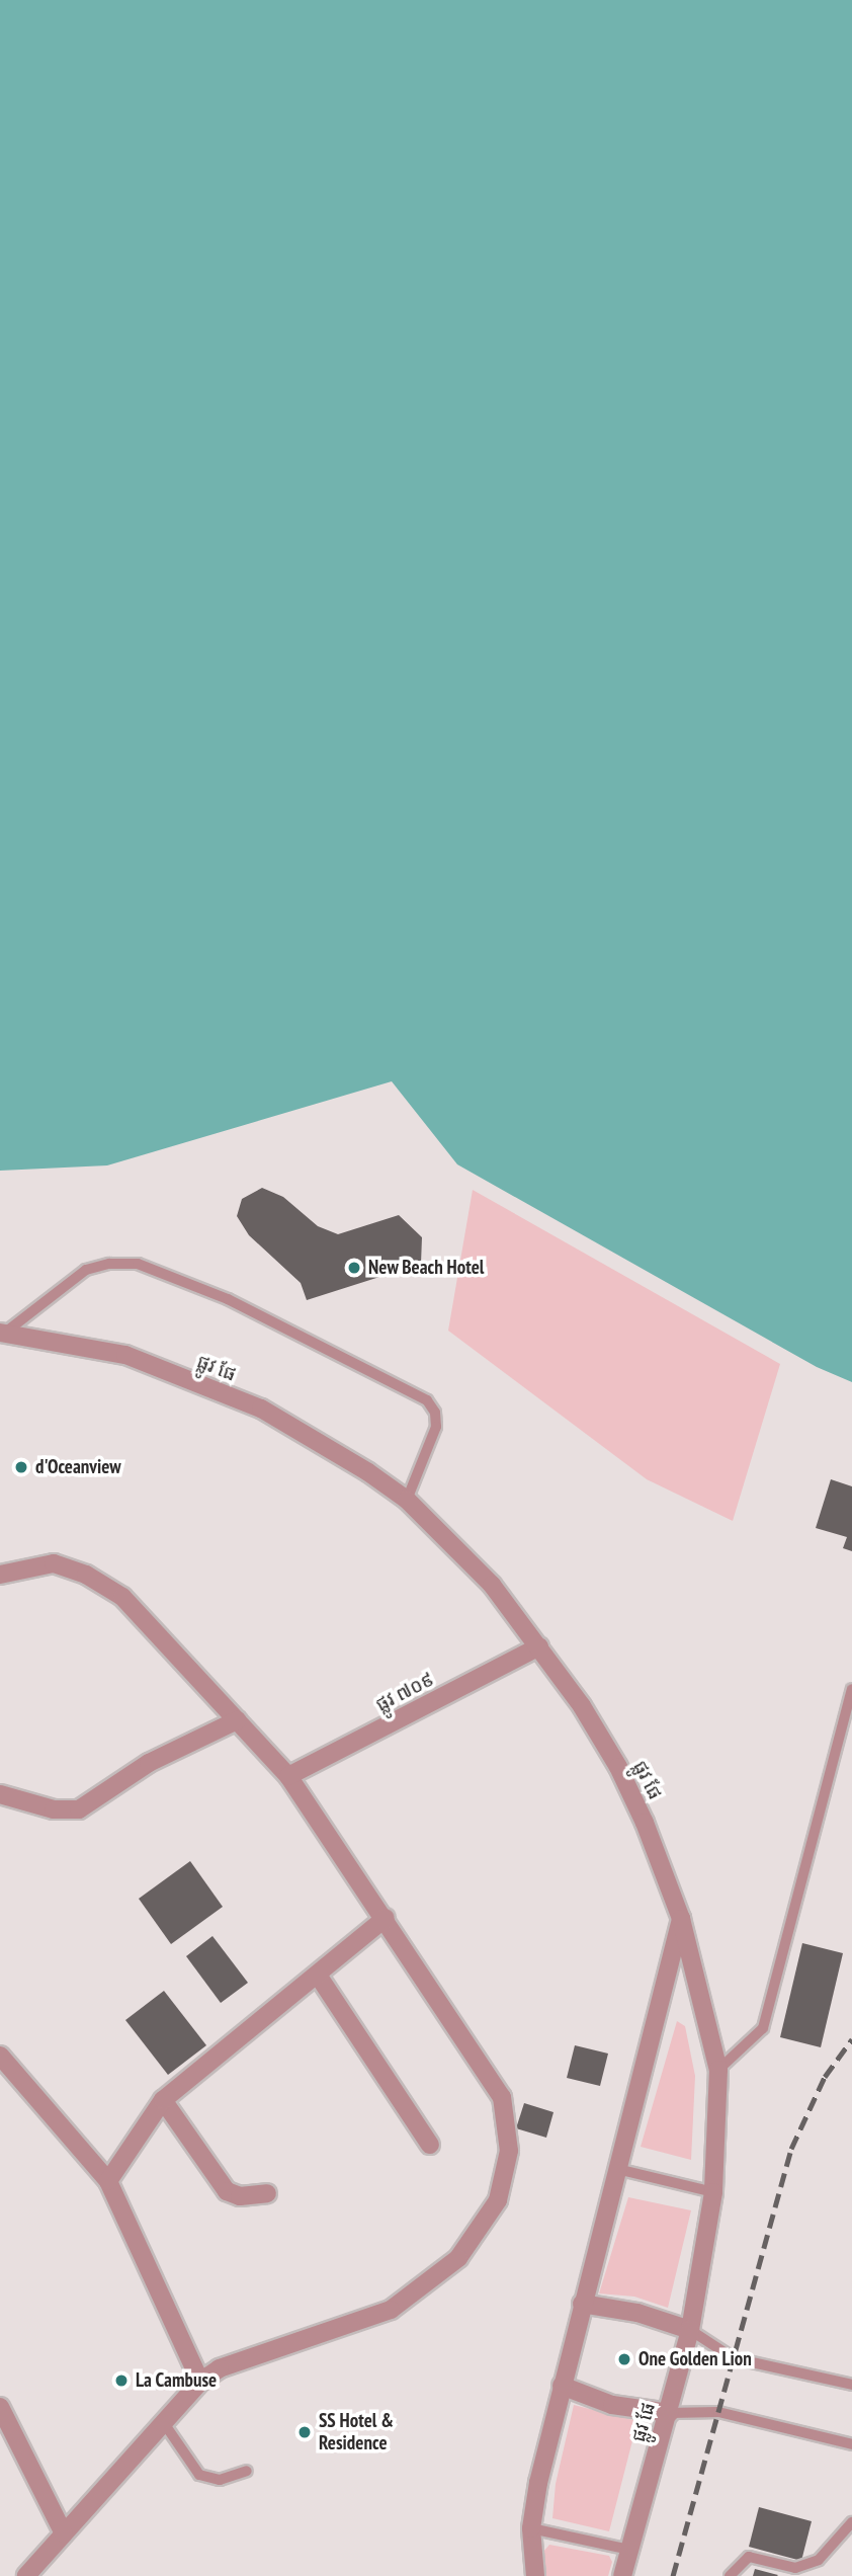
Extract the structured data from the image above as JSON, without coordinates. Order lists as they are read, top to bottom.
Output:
{
  "streets": {
    "street": ["ផ្លូវ ផែ", "ផ្លូវ ៧០៩"]
  },
  "crossings": [
    ["ផ្លូវ ផែ", "ផ្លូវ ៧០៩"]
  ],
  "places": [
    "New Beach Hotel",
    "d'Oceanview",
    "One Golden Lion",
    "La Cambuse",
    "SS Hotel & Residence"
  ]
}
